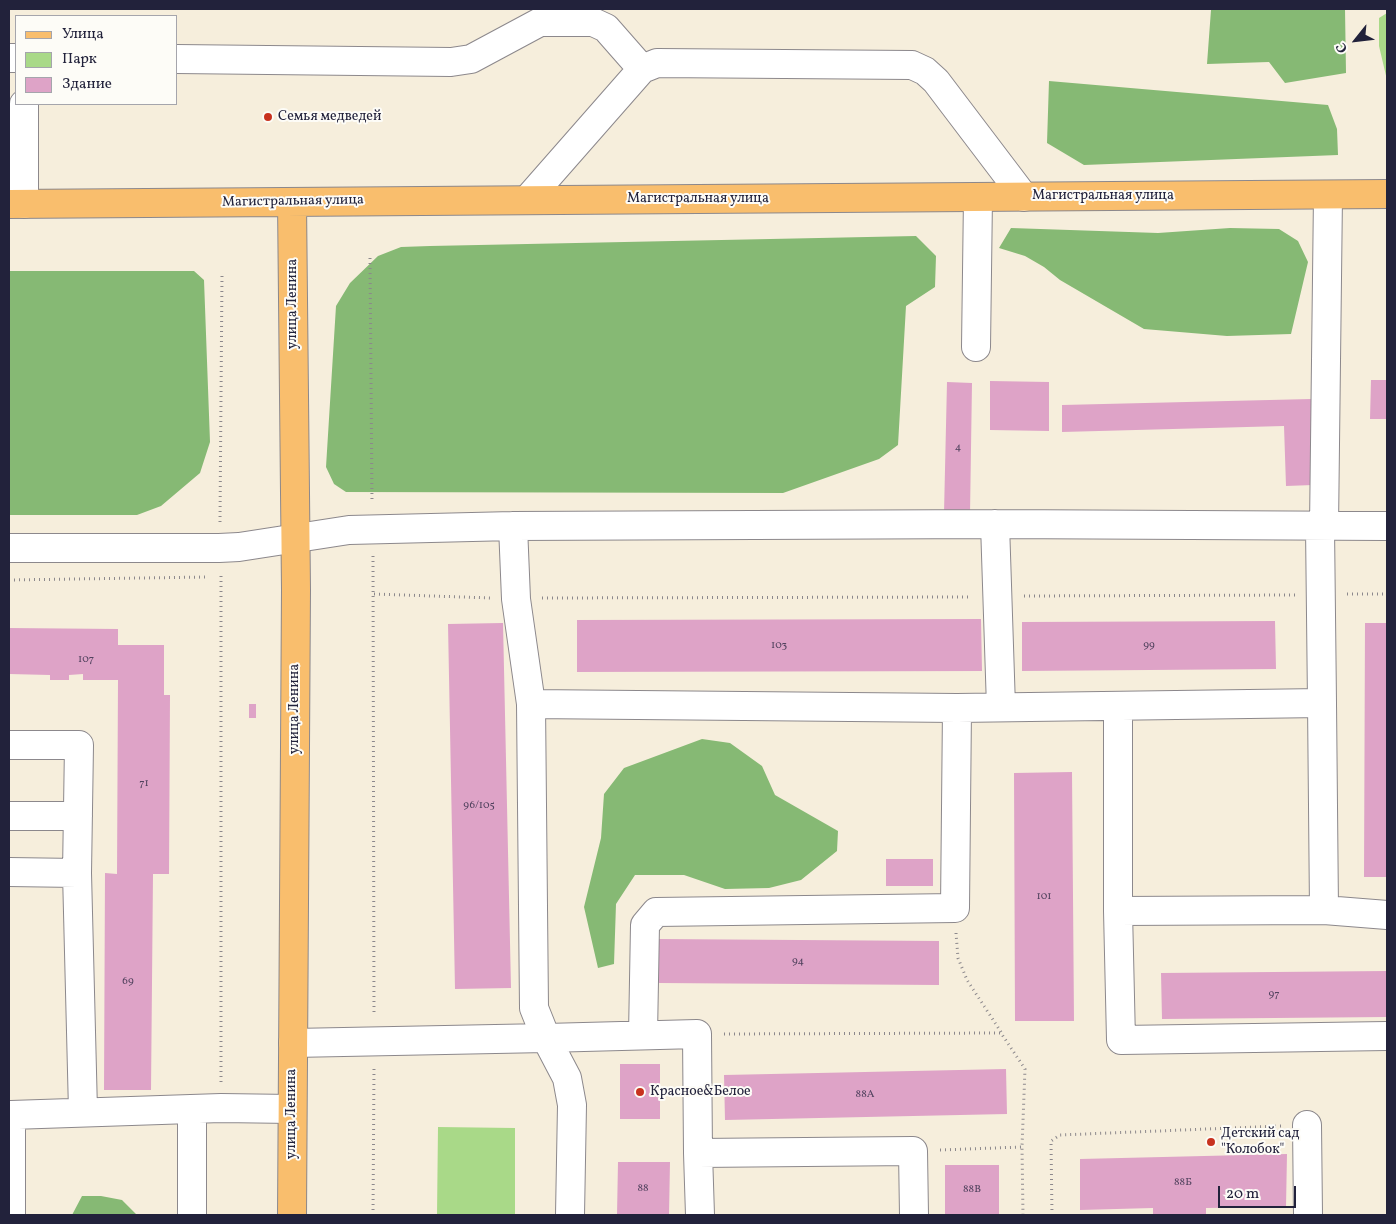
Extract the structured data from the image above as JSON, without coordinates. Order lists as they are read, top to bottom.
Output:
{
  "streets": {
    "main road": ["Магистральная улица", "улица Ленина"]
  },
  "crossings": [
    ["Магистральная улица", "улица Ленина"]
  ],
  "places": ["Семья медведей", "Красное&Белое", "Детский сад \"Колобок\""],
  "house_numbers": [
    "4",
    "103",
    "99",
    "107",
    "71",
    "96/105",
    "101",
    "94",
    "69",
    "97",
    "88А",
    "88Б",
    "88",
    "88В"
  ],
  "legend": ["Улица", "Парк", "Здание"],
  "scale_bar": "20 m",
  "north": "bottom left"
}
